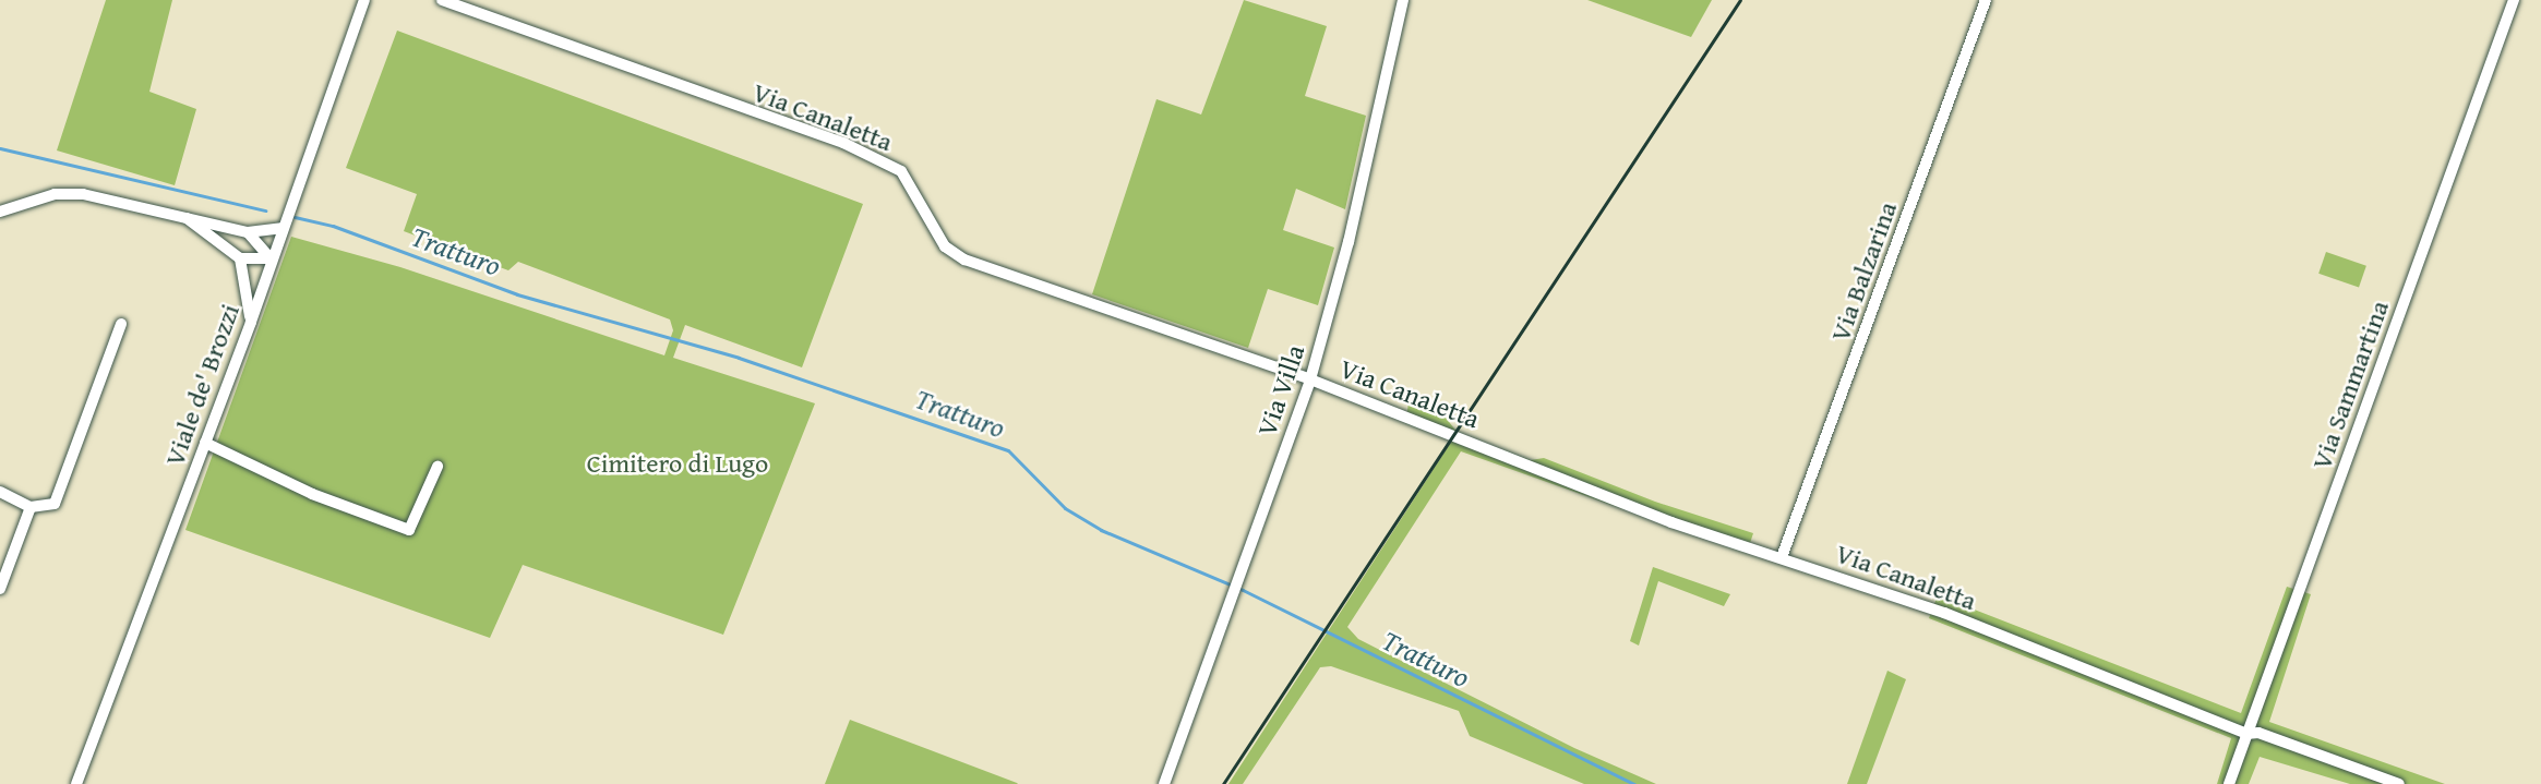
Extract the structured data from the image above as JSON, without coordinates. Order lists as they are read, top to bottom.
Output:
{
  "streets": {
    "street": [
      "Via Canaletta",
      "Via Balzarina",
      "Viale de' Brozzi",
      "Via Sammartina",
      "Via Villa"
    ]
  },
  "crossings": [
    ["Via Canaletta", "Via Balzarina"],
    ["Via Canaletta", "Via Sammartina"],
    ["Via Canaletta", "Via Villa"]
  ],
  "water": ["Tratturo"],
  "parks": ["Cimitero di Lugo"]
}
